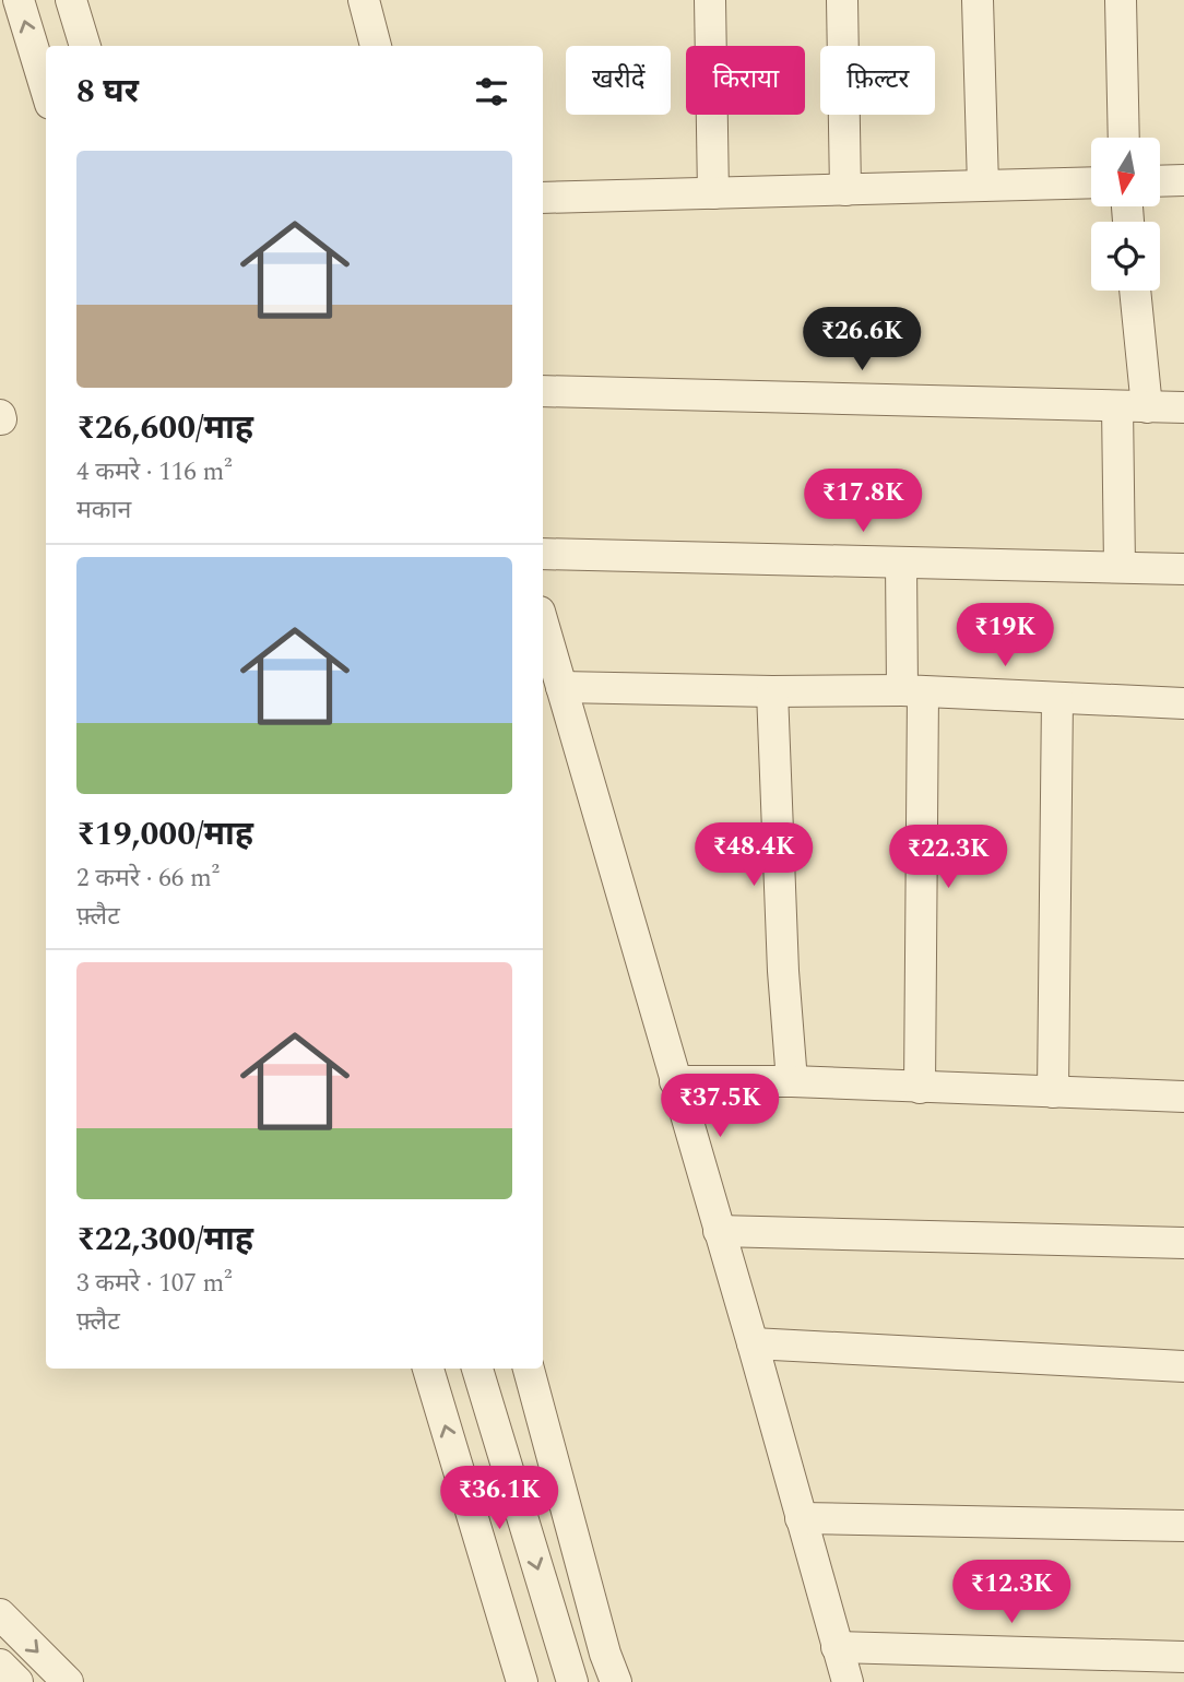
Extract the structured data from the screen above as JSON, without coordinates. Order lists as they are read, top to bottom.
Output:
{
  "north": "bottom",
  "page": {
    "chip": ["खरीदें", "किराया", "फ़िल्टर"],
    "heading": "8 घर",
    "list": [
      {
        "name": "₹26,600/माह",
        "note": "4 कमरे · 116 m² · मकान"
      },
      {
        "name": "₹19,000/माह",
        "note": "2 कमरे · 66 m² · फ़्लैट"
      },
      {
        "name": "₹22,300/माह",
        "note": "3 कमरे · 107 m² · फ़्लैट"
      }
    ],
    "price": [
      "₹26.6K",
      "₹17.8K",
      "₹19K",
      "₹48.4K",
      "₹22.3K",
      "₹37.5K",
      "₹36.1K",
      "₹12.3K"
    ]
  }
}
